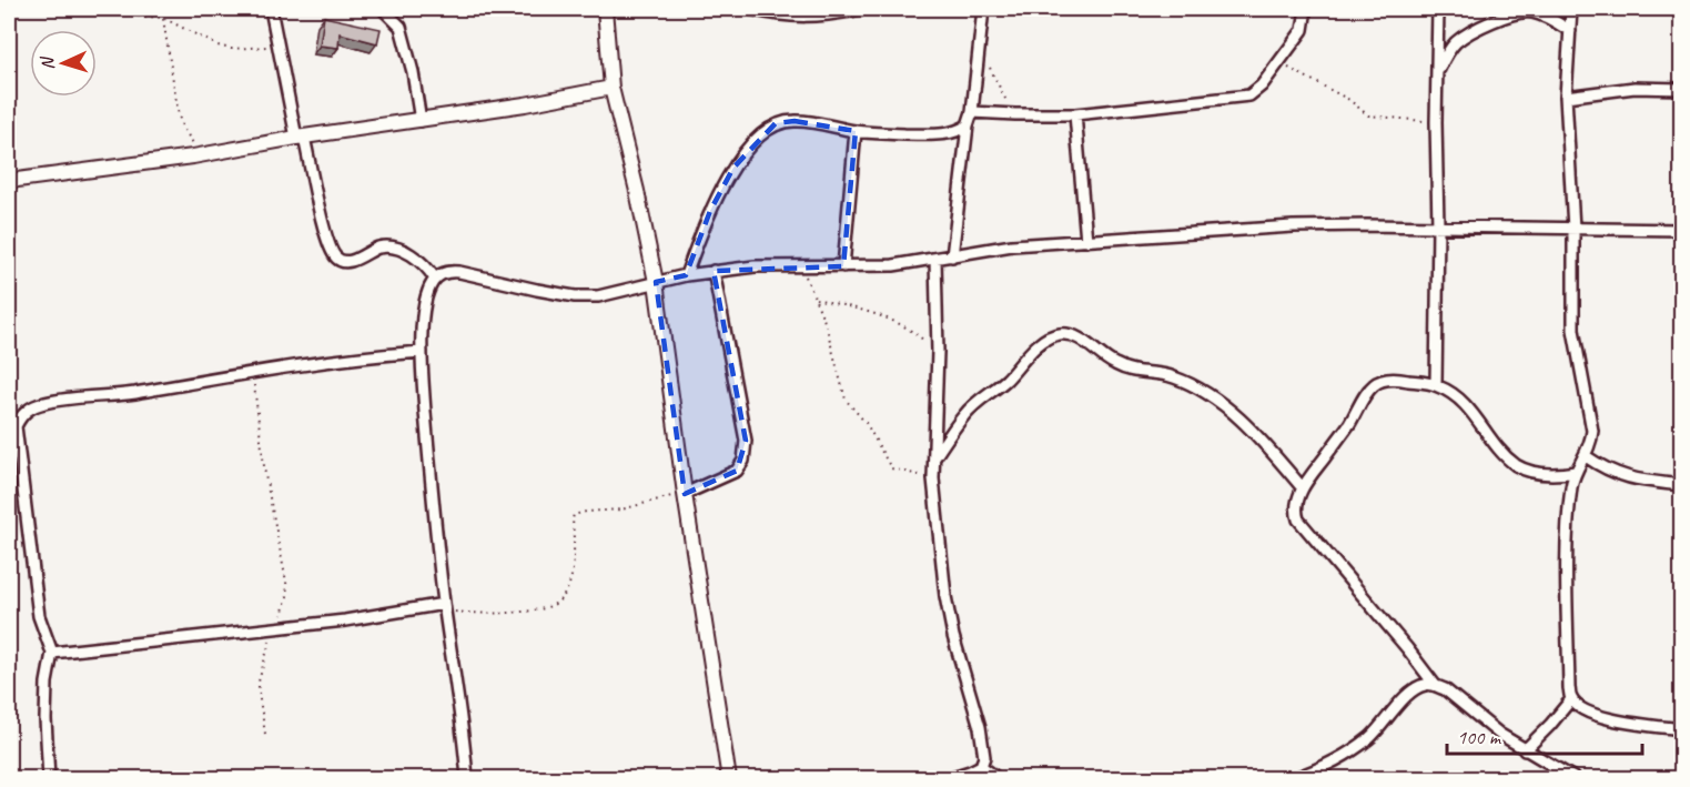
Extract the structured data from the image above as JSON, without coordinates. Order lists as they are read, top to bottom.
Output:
{
  "scale_bar": "100 m",
  "north": "left"
}
